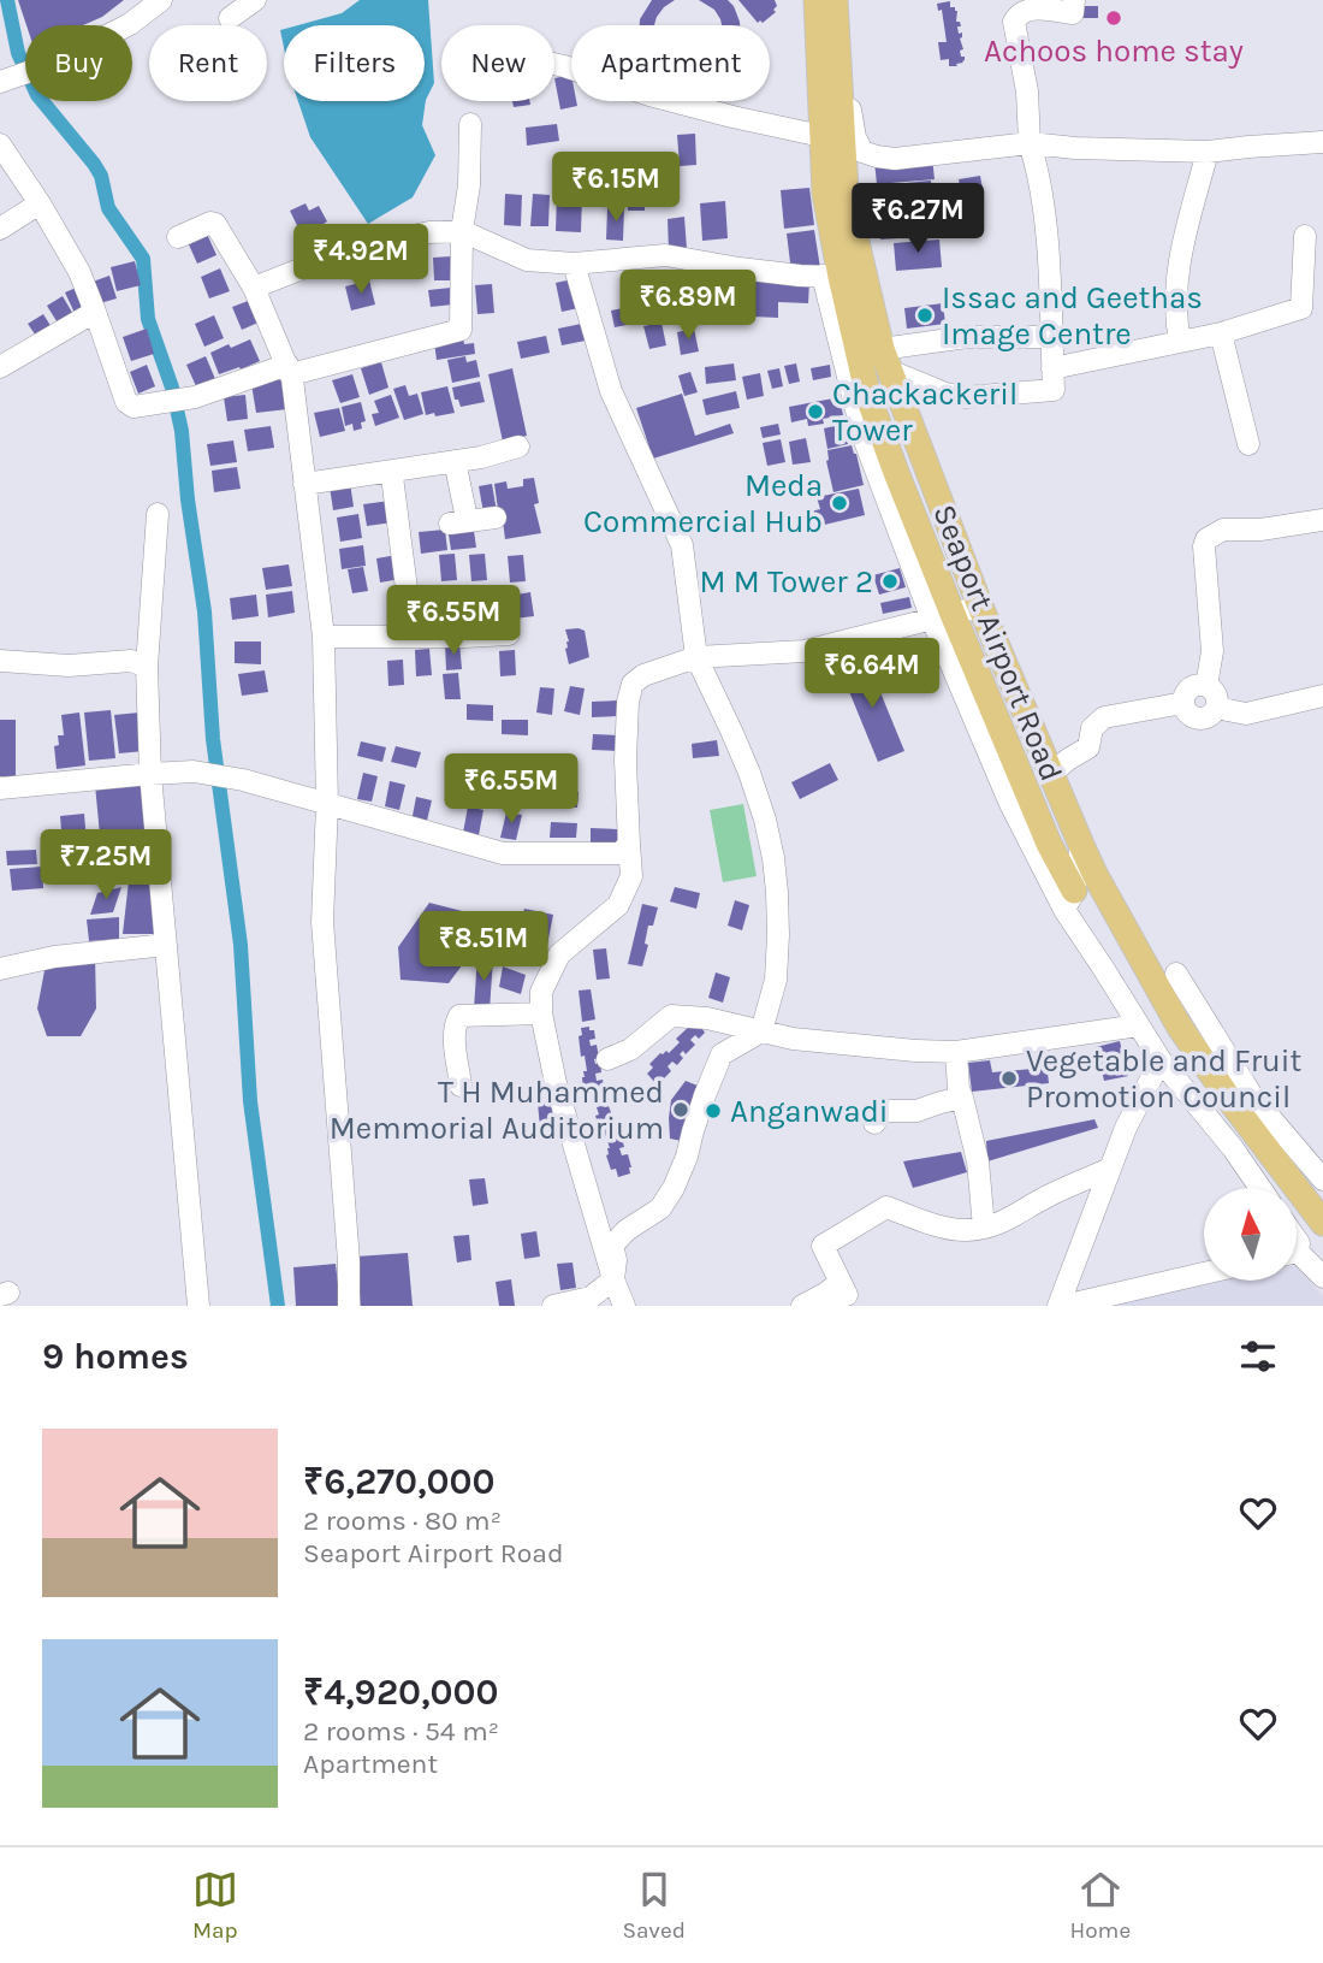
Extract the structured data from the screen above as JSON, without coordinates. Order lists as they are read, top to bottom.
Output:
{
  "streets": {
    "main road": ["Seaport Airport Road"]
  },
  "places": [
    "Achoos home stay",
    "Issac and Geethas Image Centre",
    "Chackackeril Tower",
    "Meda Commercial Hub",
    "M M Tower 2",
    "Vegetable and Fruit Promotion Council",
    "T H Muhammed Memmorial Auditorium",
    "Anganwadi"
  ],
  "north": "top",
  "page": {
    "chip": [
      "Buy",
      "Rent",
      "Filters",
      "New",
      "Apartment"
    ],
    "price": [
      "₹6.15M",
      "₹6.27M",
      "₹4.92M",
      "₹6.89M",
      "₹6.55M",
      "₹6.64M",
      "₹6.55M",
      "₹7.25M",
      "₹8.51M"
    ],
    "heading": "9 homes",
    "list": [
      {
        "name": "₹6,270,000",
        "note": "2 rooms · 80 m² · Seaport Airport Road"
      },
      {
        "name": "₹4,920,000",
        "note": "2 rooms · 54 m² · Apartment"
      }
    ],
    "tabs": ["Map", "Saved", "Home"]
  }
}
